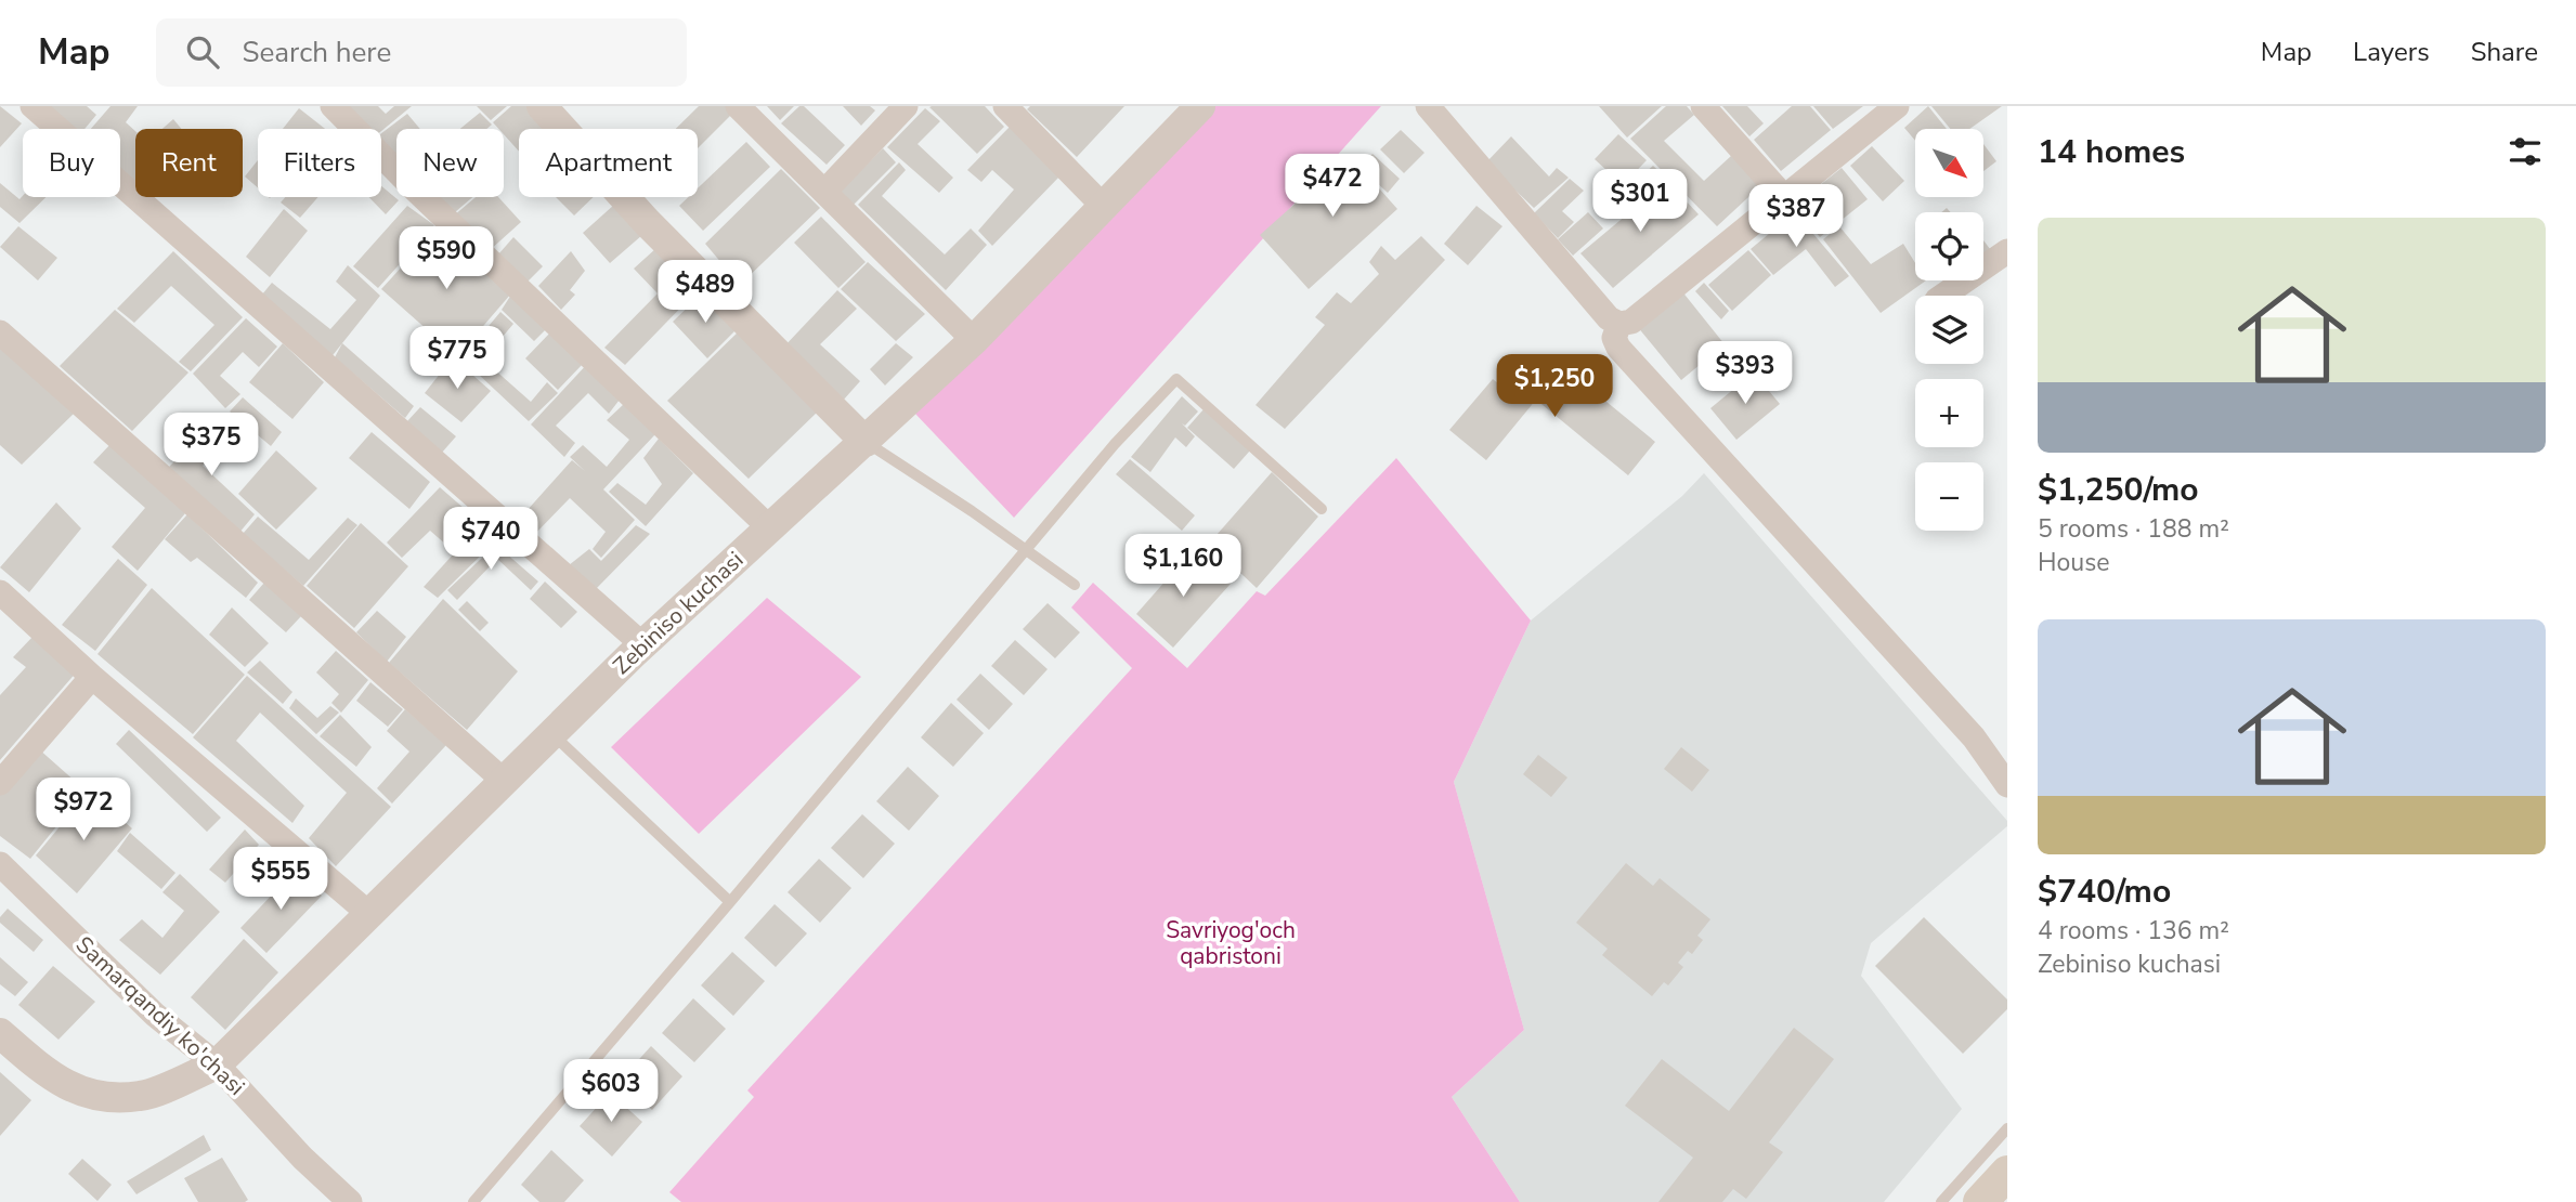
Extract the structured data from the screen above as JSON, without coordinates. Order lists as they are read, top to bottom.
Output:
{
  "streets": {
    "street": ["Zebiniso kuchasi", "Samarqandiy ko'chasi"]
  },
  "crossings": [
    ["Zebiniso kuchasi", "Samarqandiy ko'chasi"]
  ],
  "parks": ["Savriyog'och qabristoni"],
  "north": "bottom right",
  "page": {
    "header": "Map",
    "search": "Search here",
    "nav": ["Map", "Layers", "Share"],
    "heading": "14 homes",
    "map_buttons": ["+", "−"],
    "chip": [
      "Buy",
      "Rent",
      "Filters",
      "New",
      "Apartment"
    ],
    "price": [
      "$472",
      "$301",
      "$387",
      "$590",
      "$489",
      "$775",
      "$393",
      "$1,250",
      "$375",
      "$740",
      "$1,160",
      "$972",
      "$555",
      "$603"
    ],
    "list": [
      {
        "name": "$1,250/mo",
        "note": "5 rooms · 188 m² · House"
      },
      {
        "name": "$740/mo",
        "note": "4 rooms · 136 m² · Zebiniso kuchasi"
      }
    ]
  }
}
